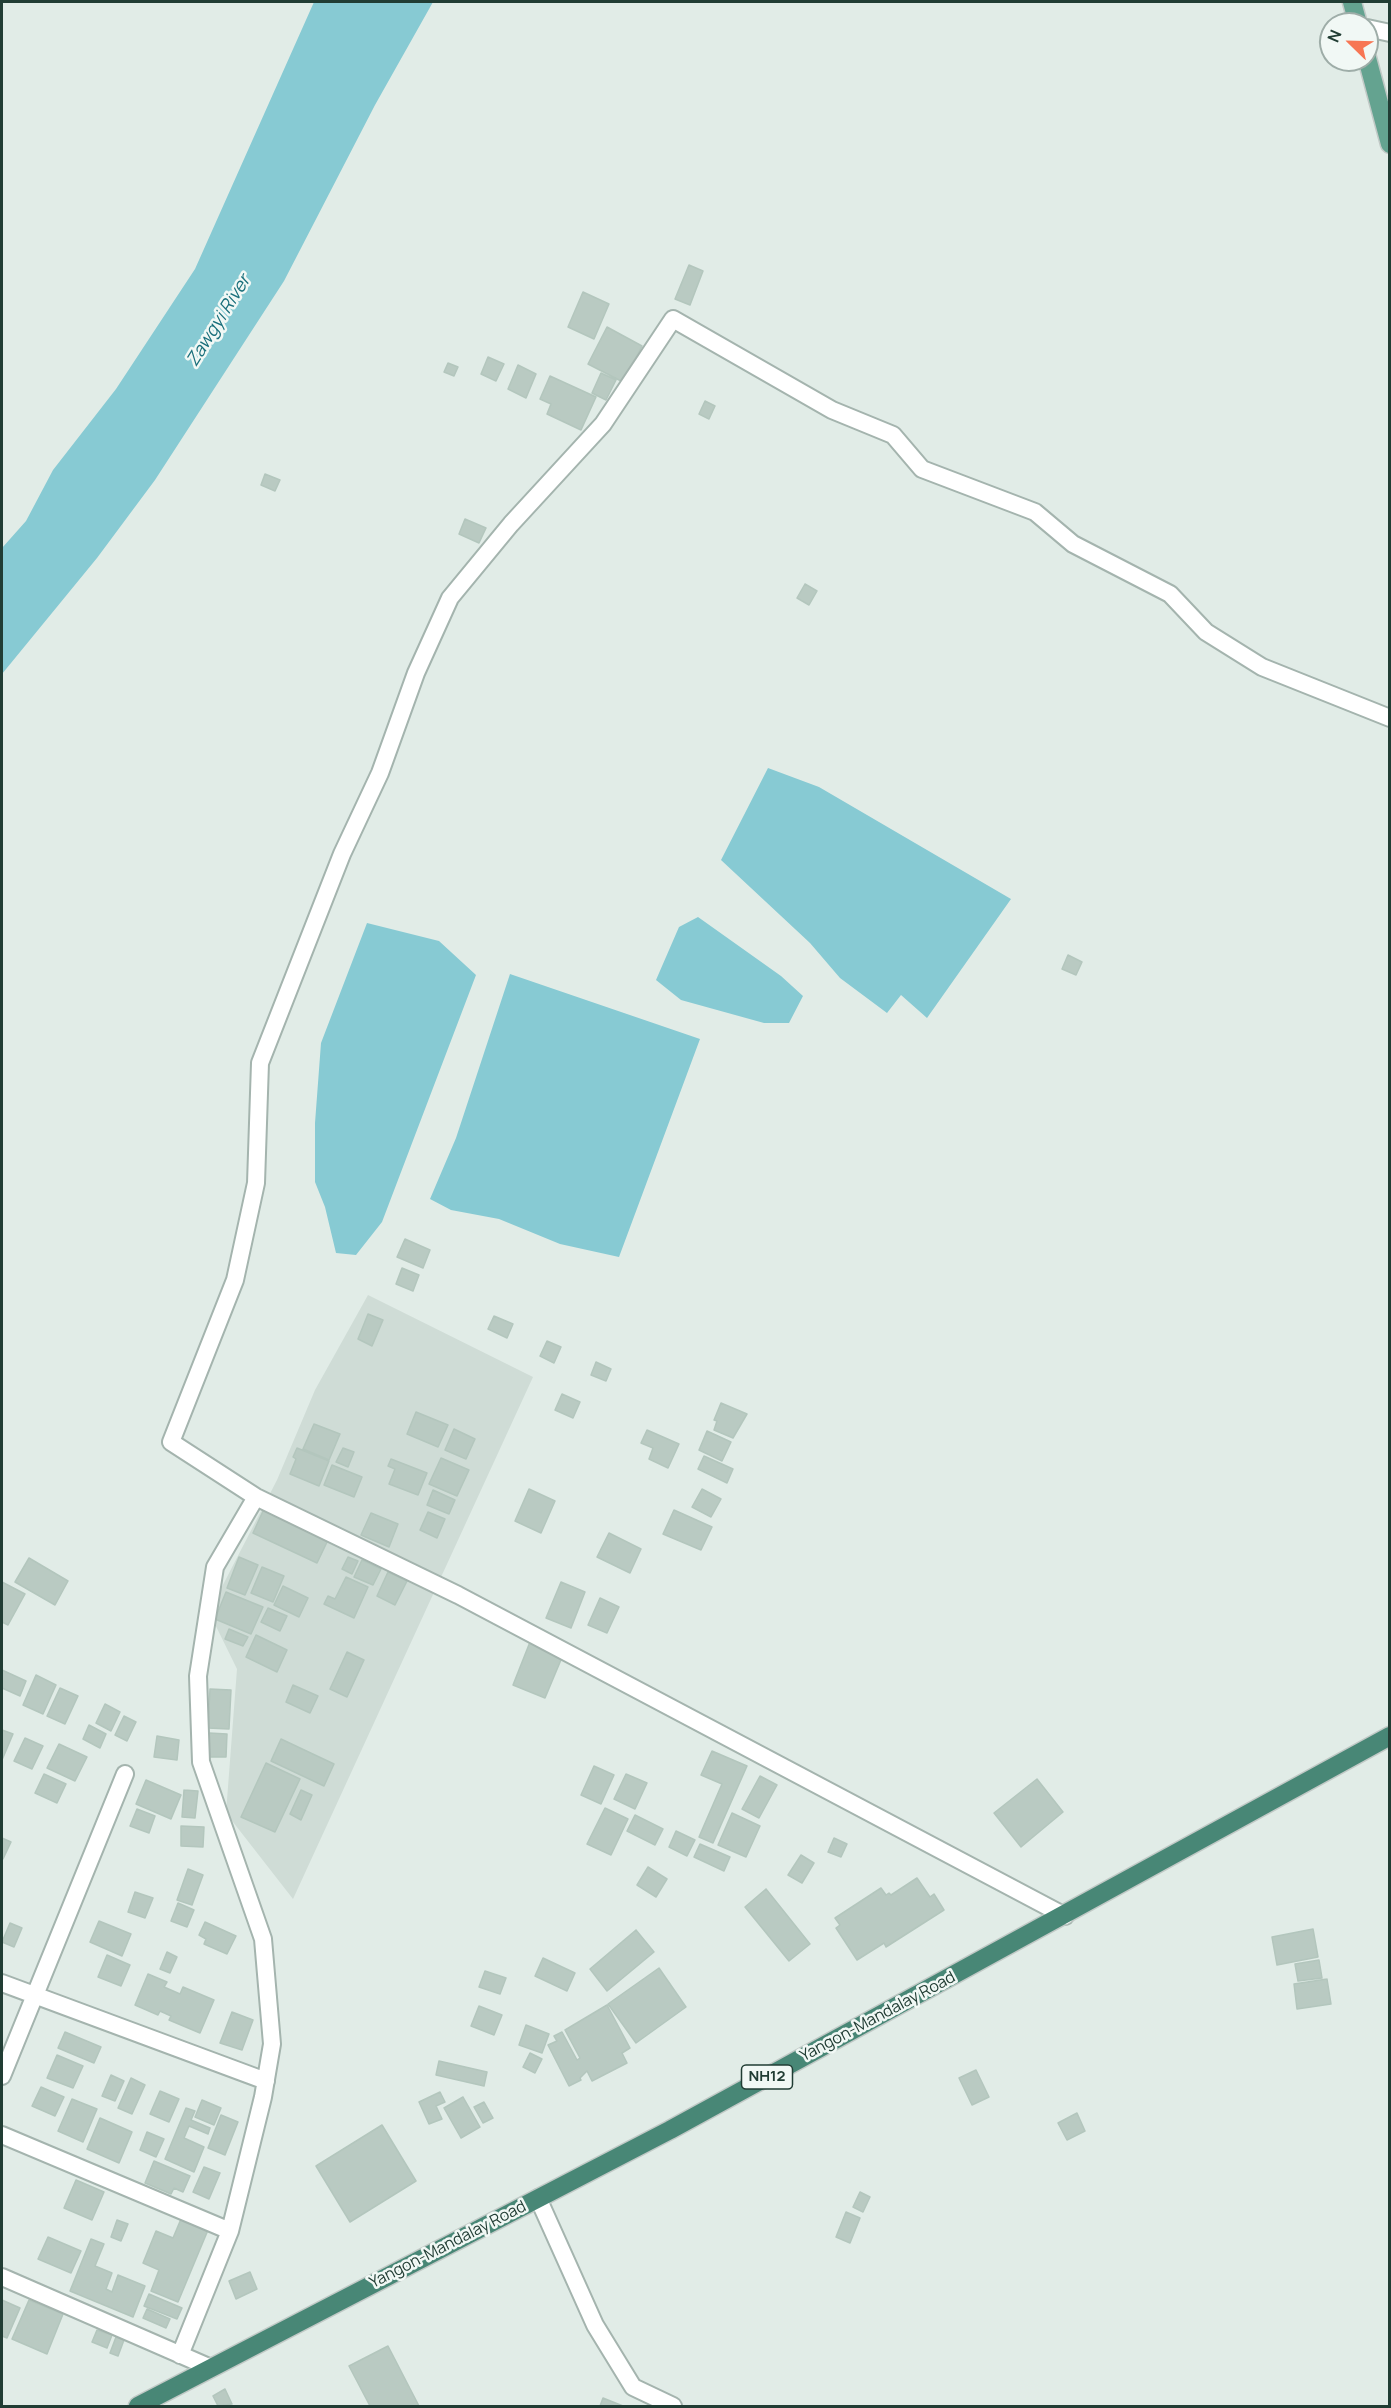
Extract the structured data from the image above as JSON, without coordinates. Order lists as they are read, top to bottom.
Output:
{
  "streets": {
    "highway": ["Yangon-Mandalay Road", "NH12"]
  },
  "water": ["Zawgyi River"],
  "north": "top left"
}
